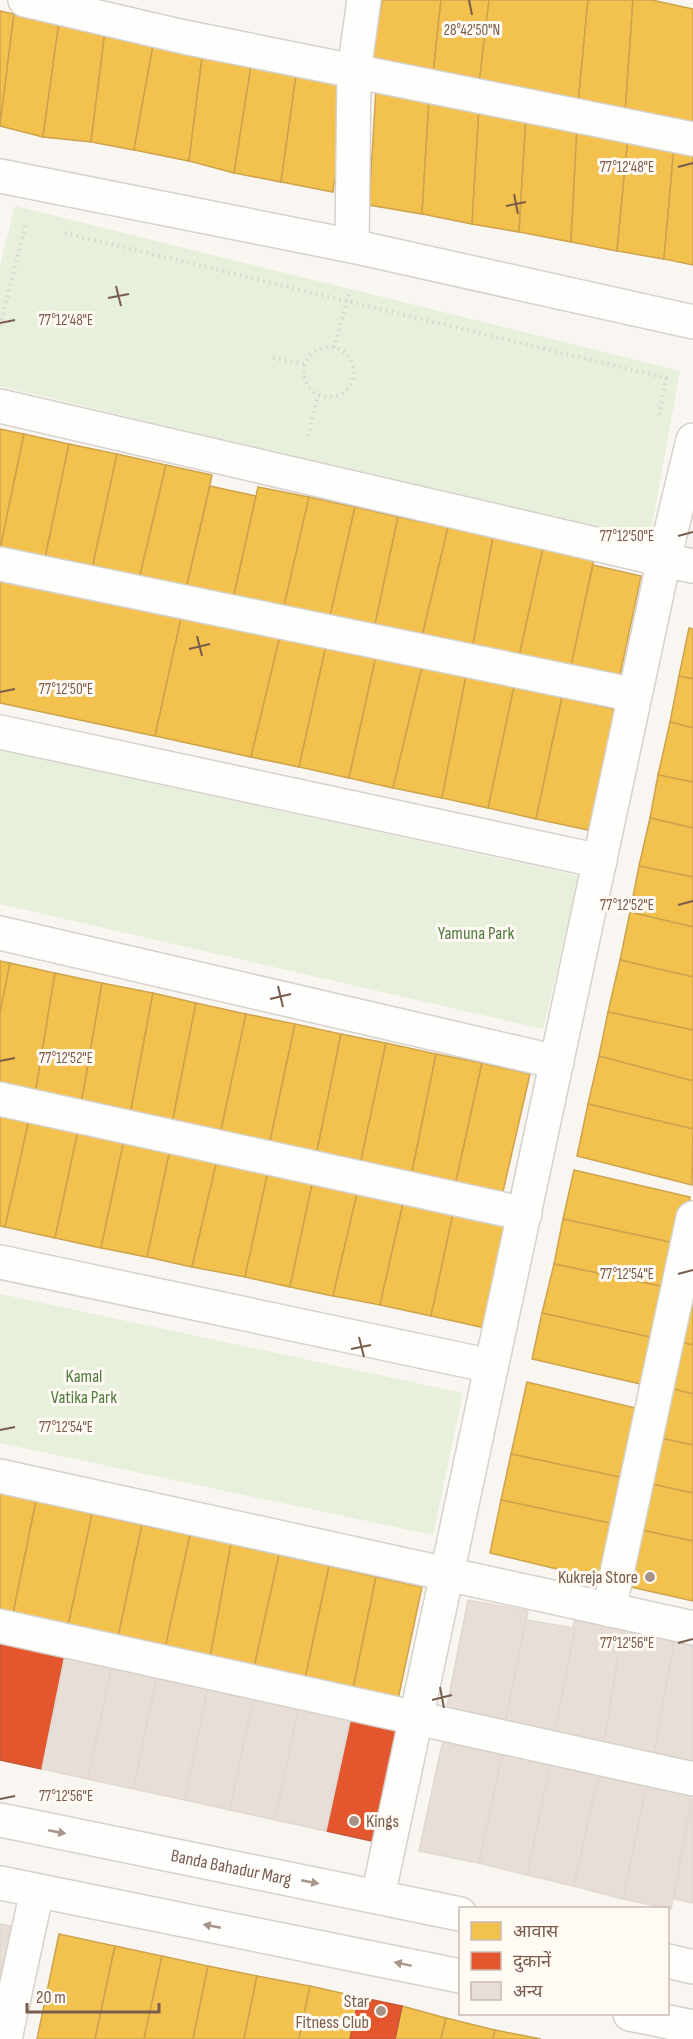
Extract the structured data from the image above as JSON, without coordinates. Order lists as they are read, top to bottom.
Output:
{
  "streets": {
    "street": ["Banda Bahadur Marg"]
  },
  "parks": ["Yamuna Park", "Kamal Vatika Park"],
  "places": ["Kukreja Store", "Kings", "Star Fitness Club"],
  "legend": ["आवास", "दुकानें", "अन्य"],
  "scale_bar": "20 m",
  "coordinates": [
    "28°42'50\"N",
    "77°12'48\"E",
    "77°12'50\"E",
    "77°12'52\"E",
    "77°12'54\"E",
    "77°12'56\"E"
  ]
}
